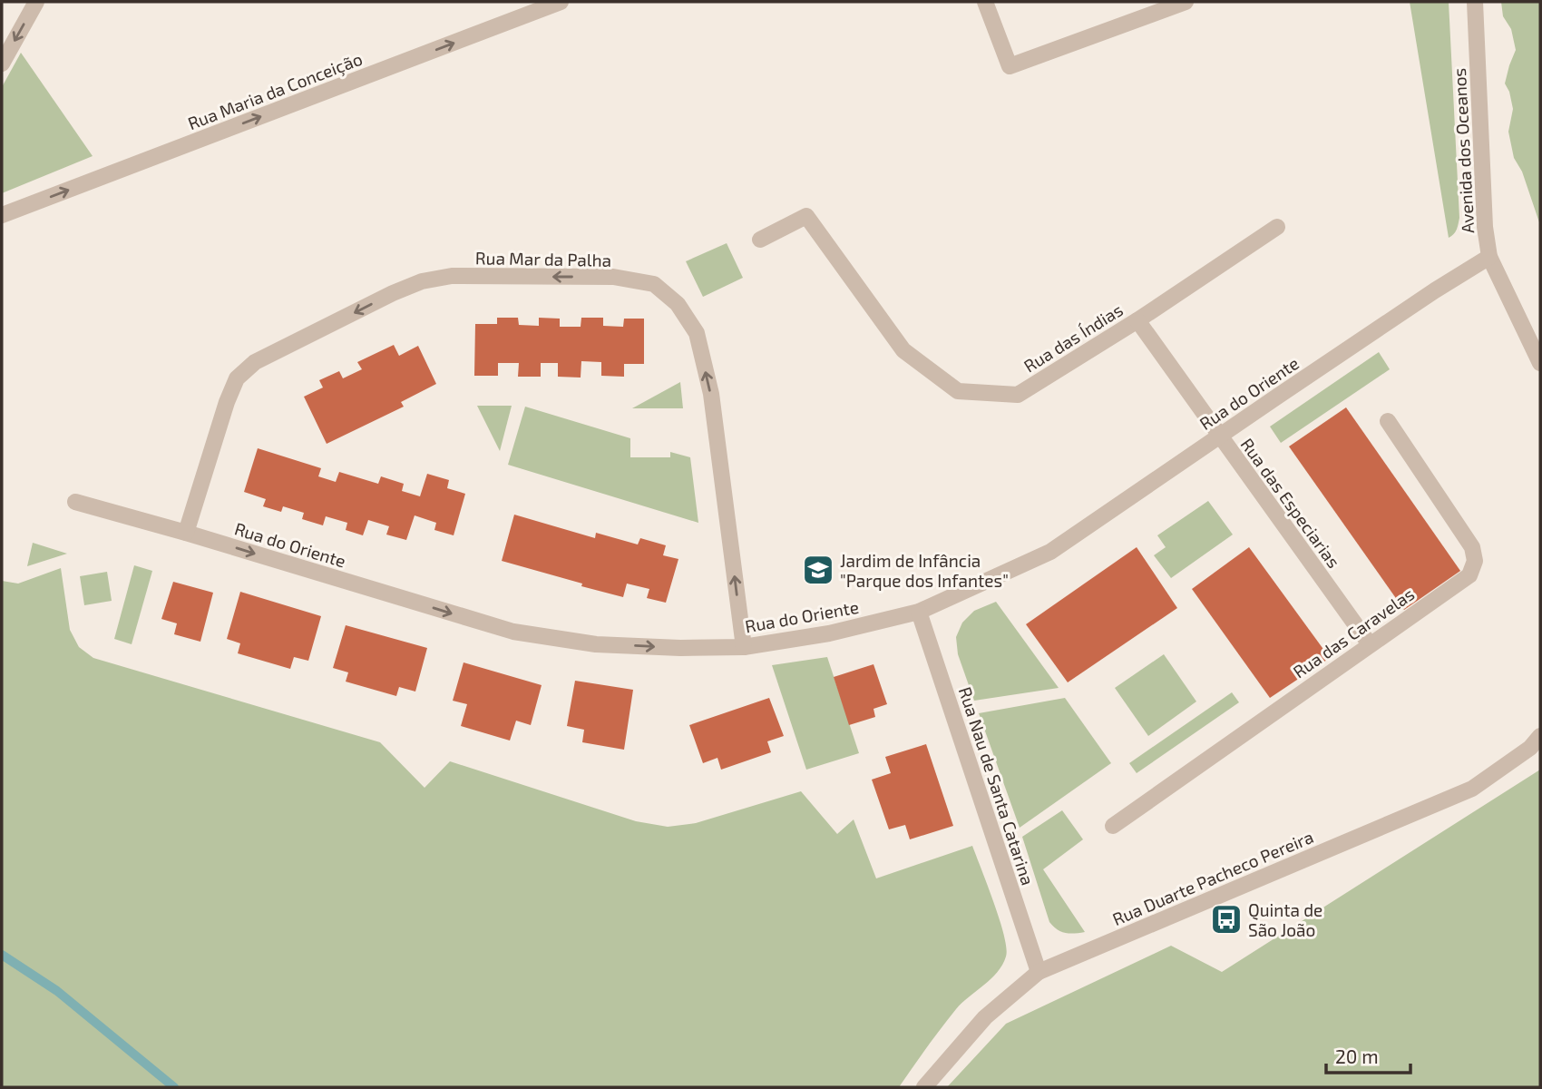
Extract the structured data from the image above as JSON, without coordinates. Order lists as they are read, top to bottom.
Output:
{
  "streets": {
    "street": [
      "Rua Maria da Conceição",
      "Avenida dos Oceanos",
      "Rua Mar da Palha",
      "Rua das Índias",
      "Rua do Oriente",
      "Rua das Especiarias",
      "Rua das Caravelas",
      "Rua Nau de Santa Catarina",
      "Rua Duarte Pacheco Pereira"
    ]
  },
  "crossings": [
    ["Avenida dos Oceanos", "Rua do Oriente"],
    ["Rua Mar da Palha", "Rua do Oriente"],
    ["Rua das Índias", "Rua das Especiarias"],
    ["Rua do Oriente", "Rua das Especiarias"],
    ["Rua do Oriente", "Rua Nau de Santa Catarina"],
    ["Rua das Especiarias", "Rua das Caravelas"],
    ["Rua Nau de Santa Catarina", "Rua Duarte Pacheco Pereira"]
  ],
  "one_way": ["Rua Maria da Conceição", "Rua do Oriente"],
  "places": {
    "school or university": ["Jardim de Infância \"Parque dos Infantes\""],
    "bus stop": ["Quinta de São João"]
  },
  "scale_bar": "20 m"
}
